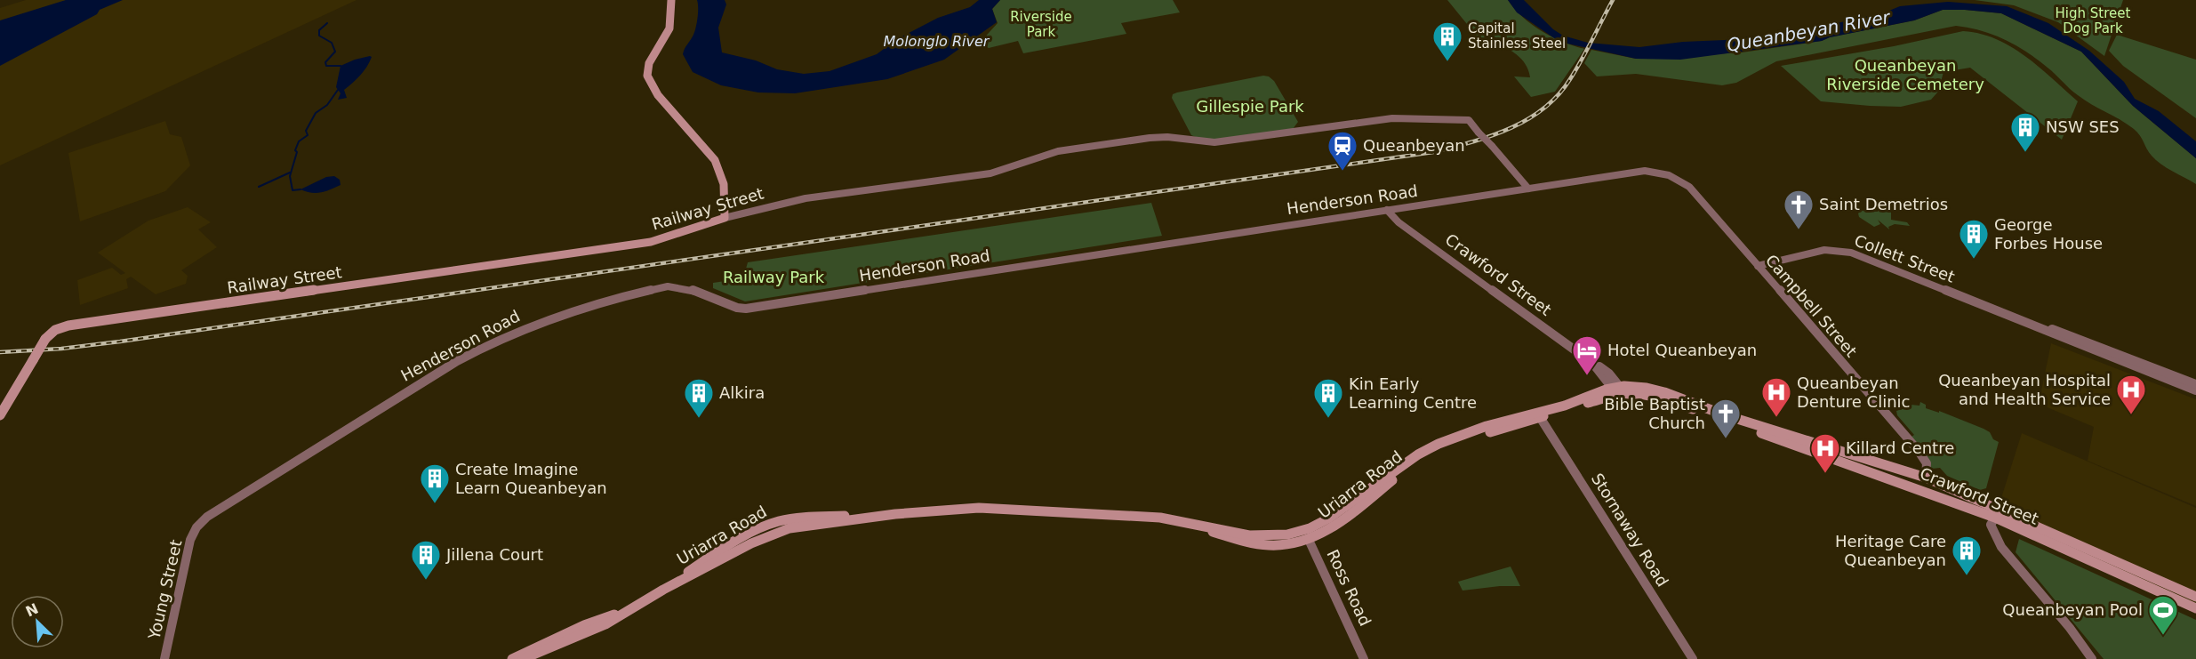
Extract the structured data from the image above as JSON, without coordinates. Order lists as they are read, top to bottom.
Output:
{
  "streets": {
    "main road": ["Railway Street", "Crawford Street", "Uriarra Road"],
    "street": [
      "Henderson Road",
      "Collett Street",
      "Campbell Street",
      "Stornaway Road",
      "Ross Road",
      "Young Street"
    ]
  },
  "crossings": [
    ["Henderson Road", "Railway Street"],
    ["Henderson Road", "Crawford Street"],
    ["Henderson Road", "Campbell Street"],
    ["Henderson Road", "Young Street"],
    ["Collett Street", "Campbell Street"],
    ["Crawford Street", "Campbell Street"],
    ["Crawford Street", "Uriarra Road"],
    ["Uriarra Road", "Stornaway Road"],
    ["Uriarra Road", "Ross Road"]
  ],
  "water": ["Queanbeyan River", "Molonglo River"],
  "parks": [
    "High Street Dog Park",
    "Riverside Park",
    "Queanbeyan Riverside Cemetery",
    "Gillespie Park",
    "Railway Park"
  ],
  "places": {
    "building": [
      "Capital Stainless Steel",
      "NSW SES",
      "George Forbes House",
      "Alkira",
      "Kin Early Learning Centre",
      "Create Imagine Learn Queanbeyan",
      "Heritage Care Queanbeyan",
      "Jillena Court"
    ],
    "station": ["Queanbeyan"],
    "church": ["Saint Demetrios", "Bible Baptist Church"],
    "hotel": ["Hotel Queanbeyan"],
    "hospital": ["Queanbeyan Hospital and Health Service", "Queanbeyan Denture Clinic", "Killard Centre"],
    "sports": ["Queanbeyan Pool"]
  },
  "north": "top left"
}
